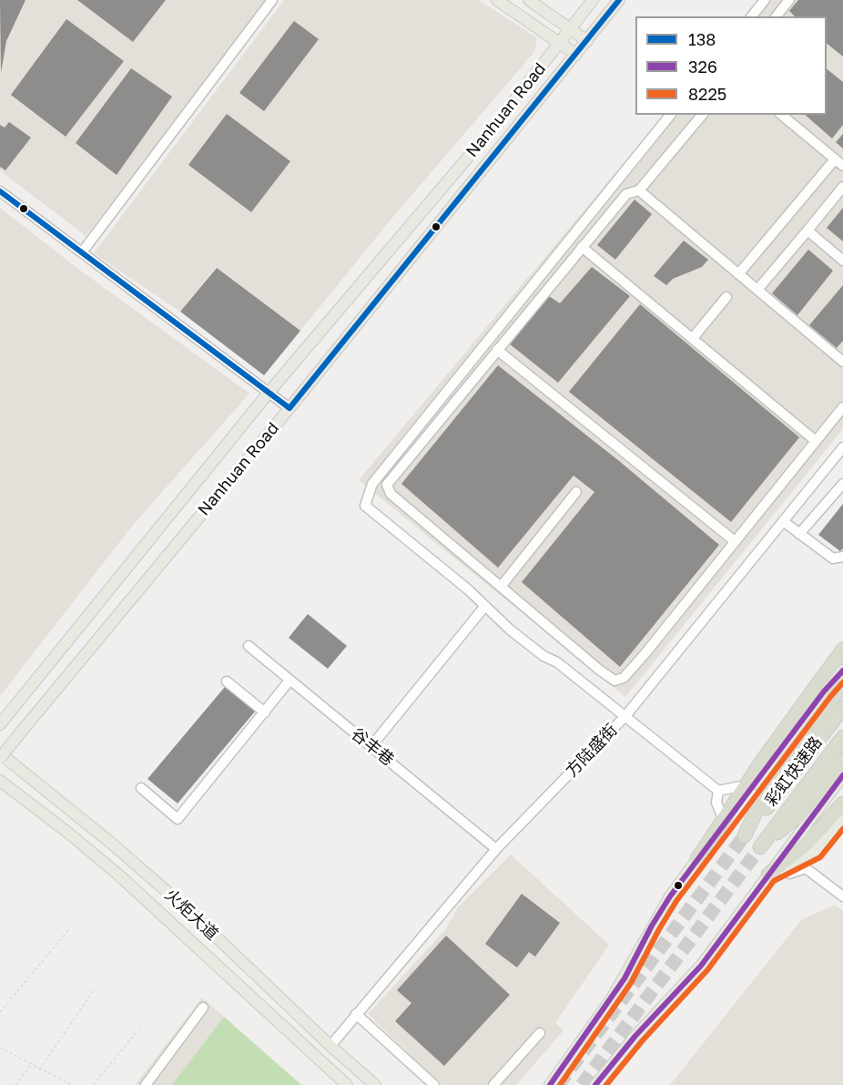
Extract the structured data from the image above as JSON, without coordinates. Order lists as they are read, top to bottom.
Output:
{
  "streets": {
    "highway": ["彩虹快速路"],
    "main road": ["Nanhuan Road", "火炬大道"],
    "street": ["谷丰巷", "方陆盛街"]
  },
  "crossings": [
    ["谷丰巷", "方陆盛街"],
    ["方陆盛街", "火炬大道"]
  ],
  "lines": ["transit line 138", "transit line 326", "transit line 8225"],
  "legend": ["138", "326", "8225"]
}
